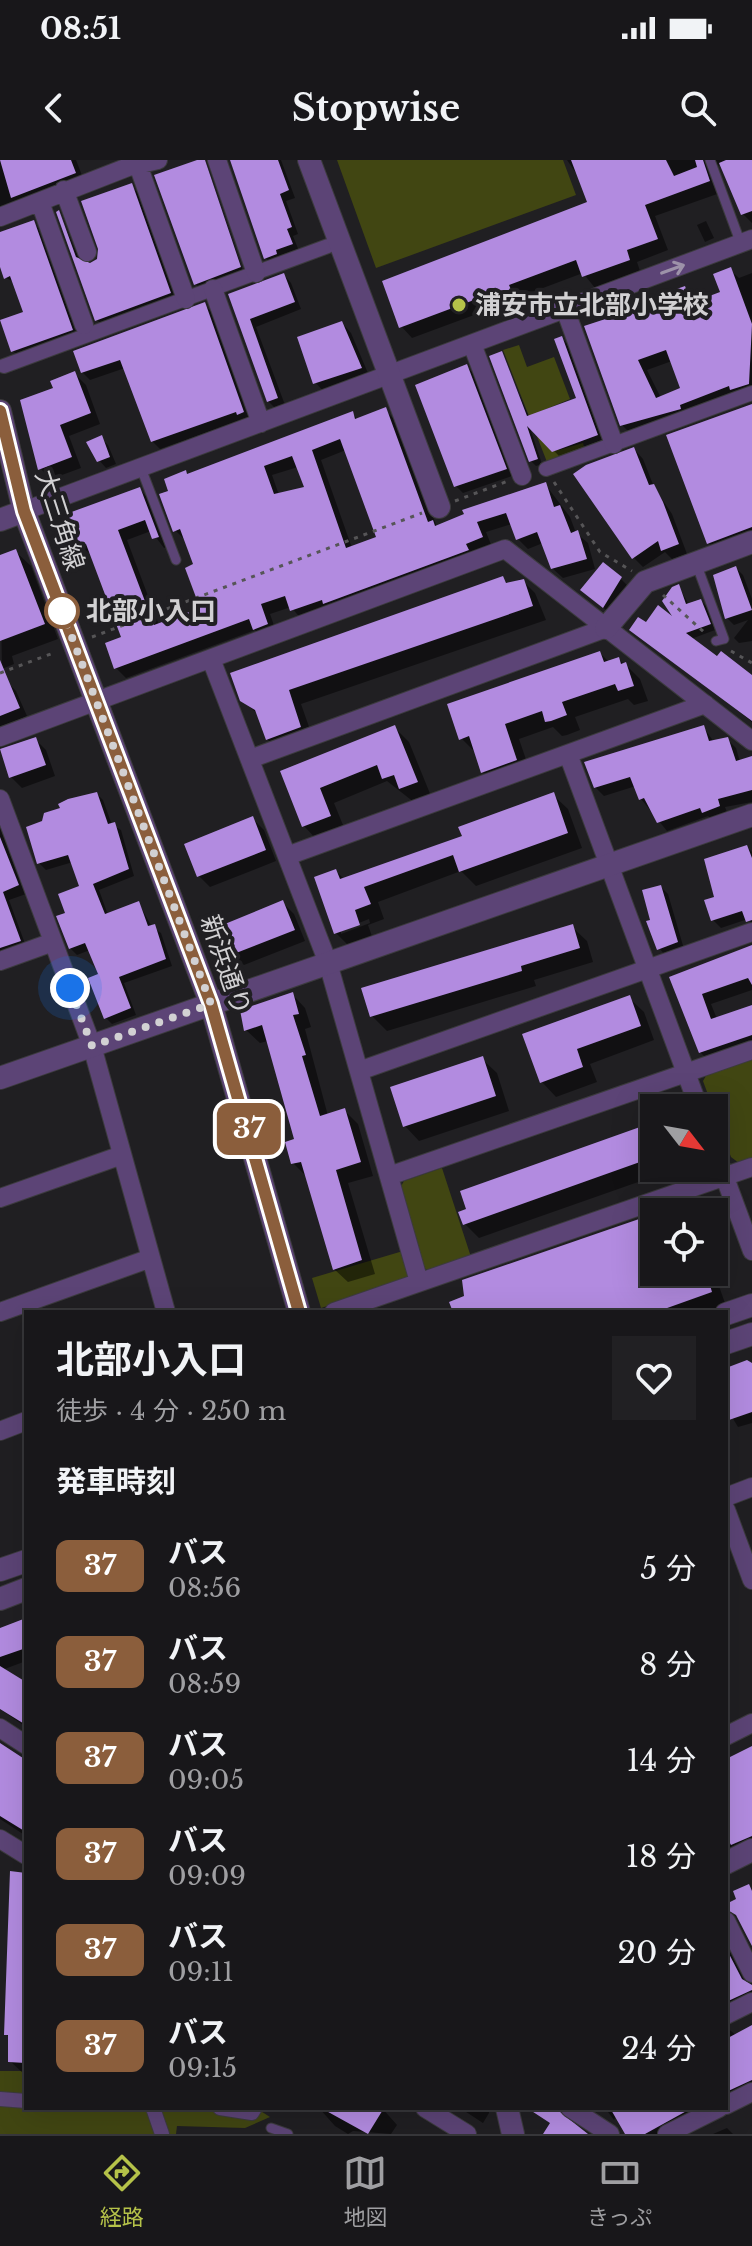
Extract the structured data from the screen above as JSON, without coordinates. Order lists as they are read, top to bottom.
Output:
{
  "streets": {
    "street": ["大三角線", "新浜通り"]
  },
  "crossings": [
    ["大三角線", "新浜通り"]
  ],
  "places": ["浦安市立北部小学校", "北部小入口"],
  "lines": ["bus line 37"],
  "north": "bottom right",
  "page": {
    "status": "08:51",
    "header": "Stopwise",
    "on_map": "37",
    "heading": [
      ["北部小入口", "徒歩 · 4 分 · 250 m"],
      "発車時刻"
    ],
    "list": [
      {
        "mark": "37",
        "name": "バス",
        "note": "08:56",
        "value": "5 分"
      },
      {
        "mark": "37",
        "name": "バス",
        "note": "08:59",
        "value": "8 分"
      },
      {
        "mark": "37",
        "name": "バス",
        "note": "09:05",
        "value": "14 分"
      },
      {
        "mark": "37",
        "name": "バス",
        "note": "09:09",
        "value": "18 分"
      },
      {
        "mark": "37",
        "name": "バス",
        "note": "09:11",
        "value": "20 分"
      },
      {
        "mark": "37",
        "name": "バス",
        "note": "09:15",
        "value": "24 分"
      }
    ],
    "tabs": ["経路", "地図", "きっぷ"]
  }
}
